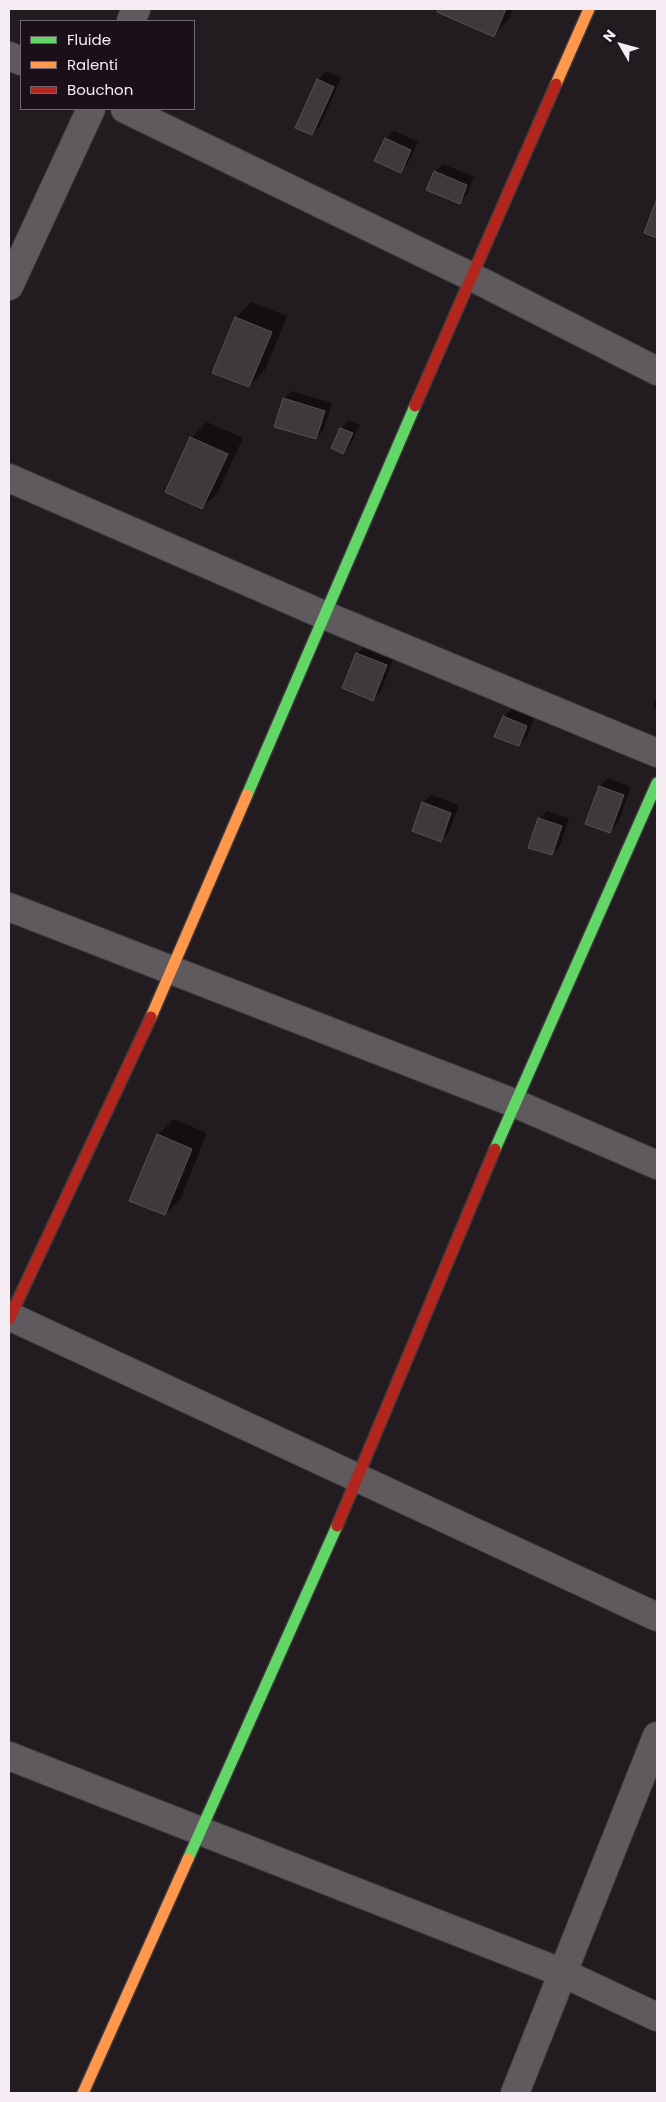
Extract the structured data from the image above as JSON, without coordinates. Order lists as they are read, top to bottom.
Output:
{
  "legend": ["Fluide", "Ralenti", "Bouchon"],
  "north": "top left"
}
